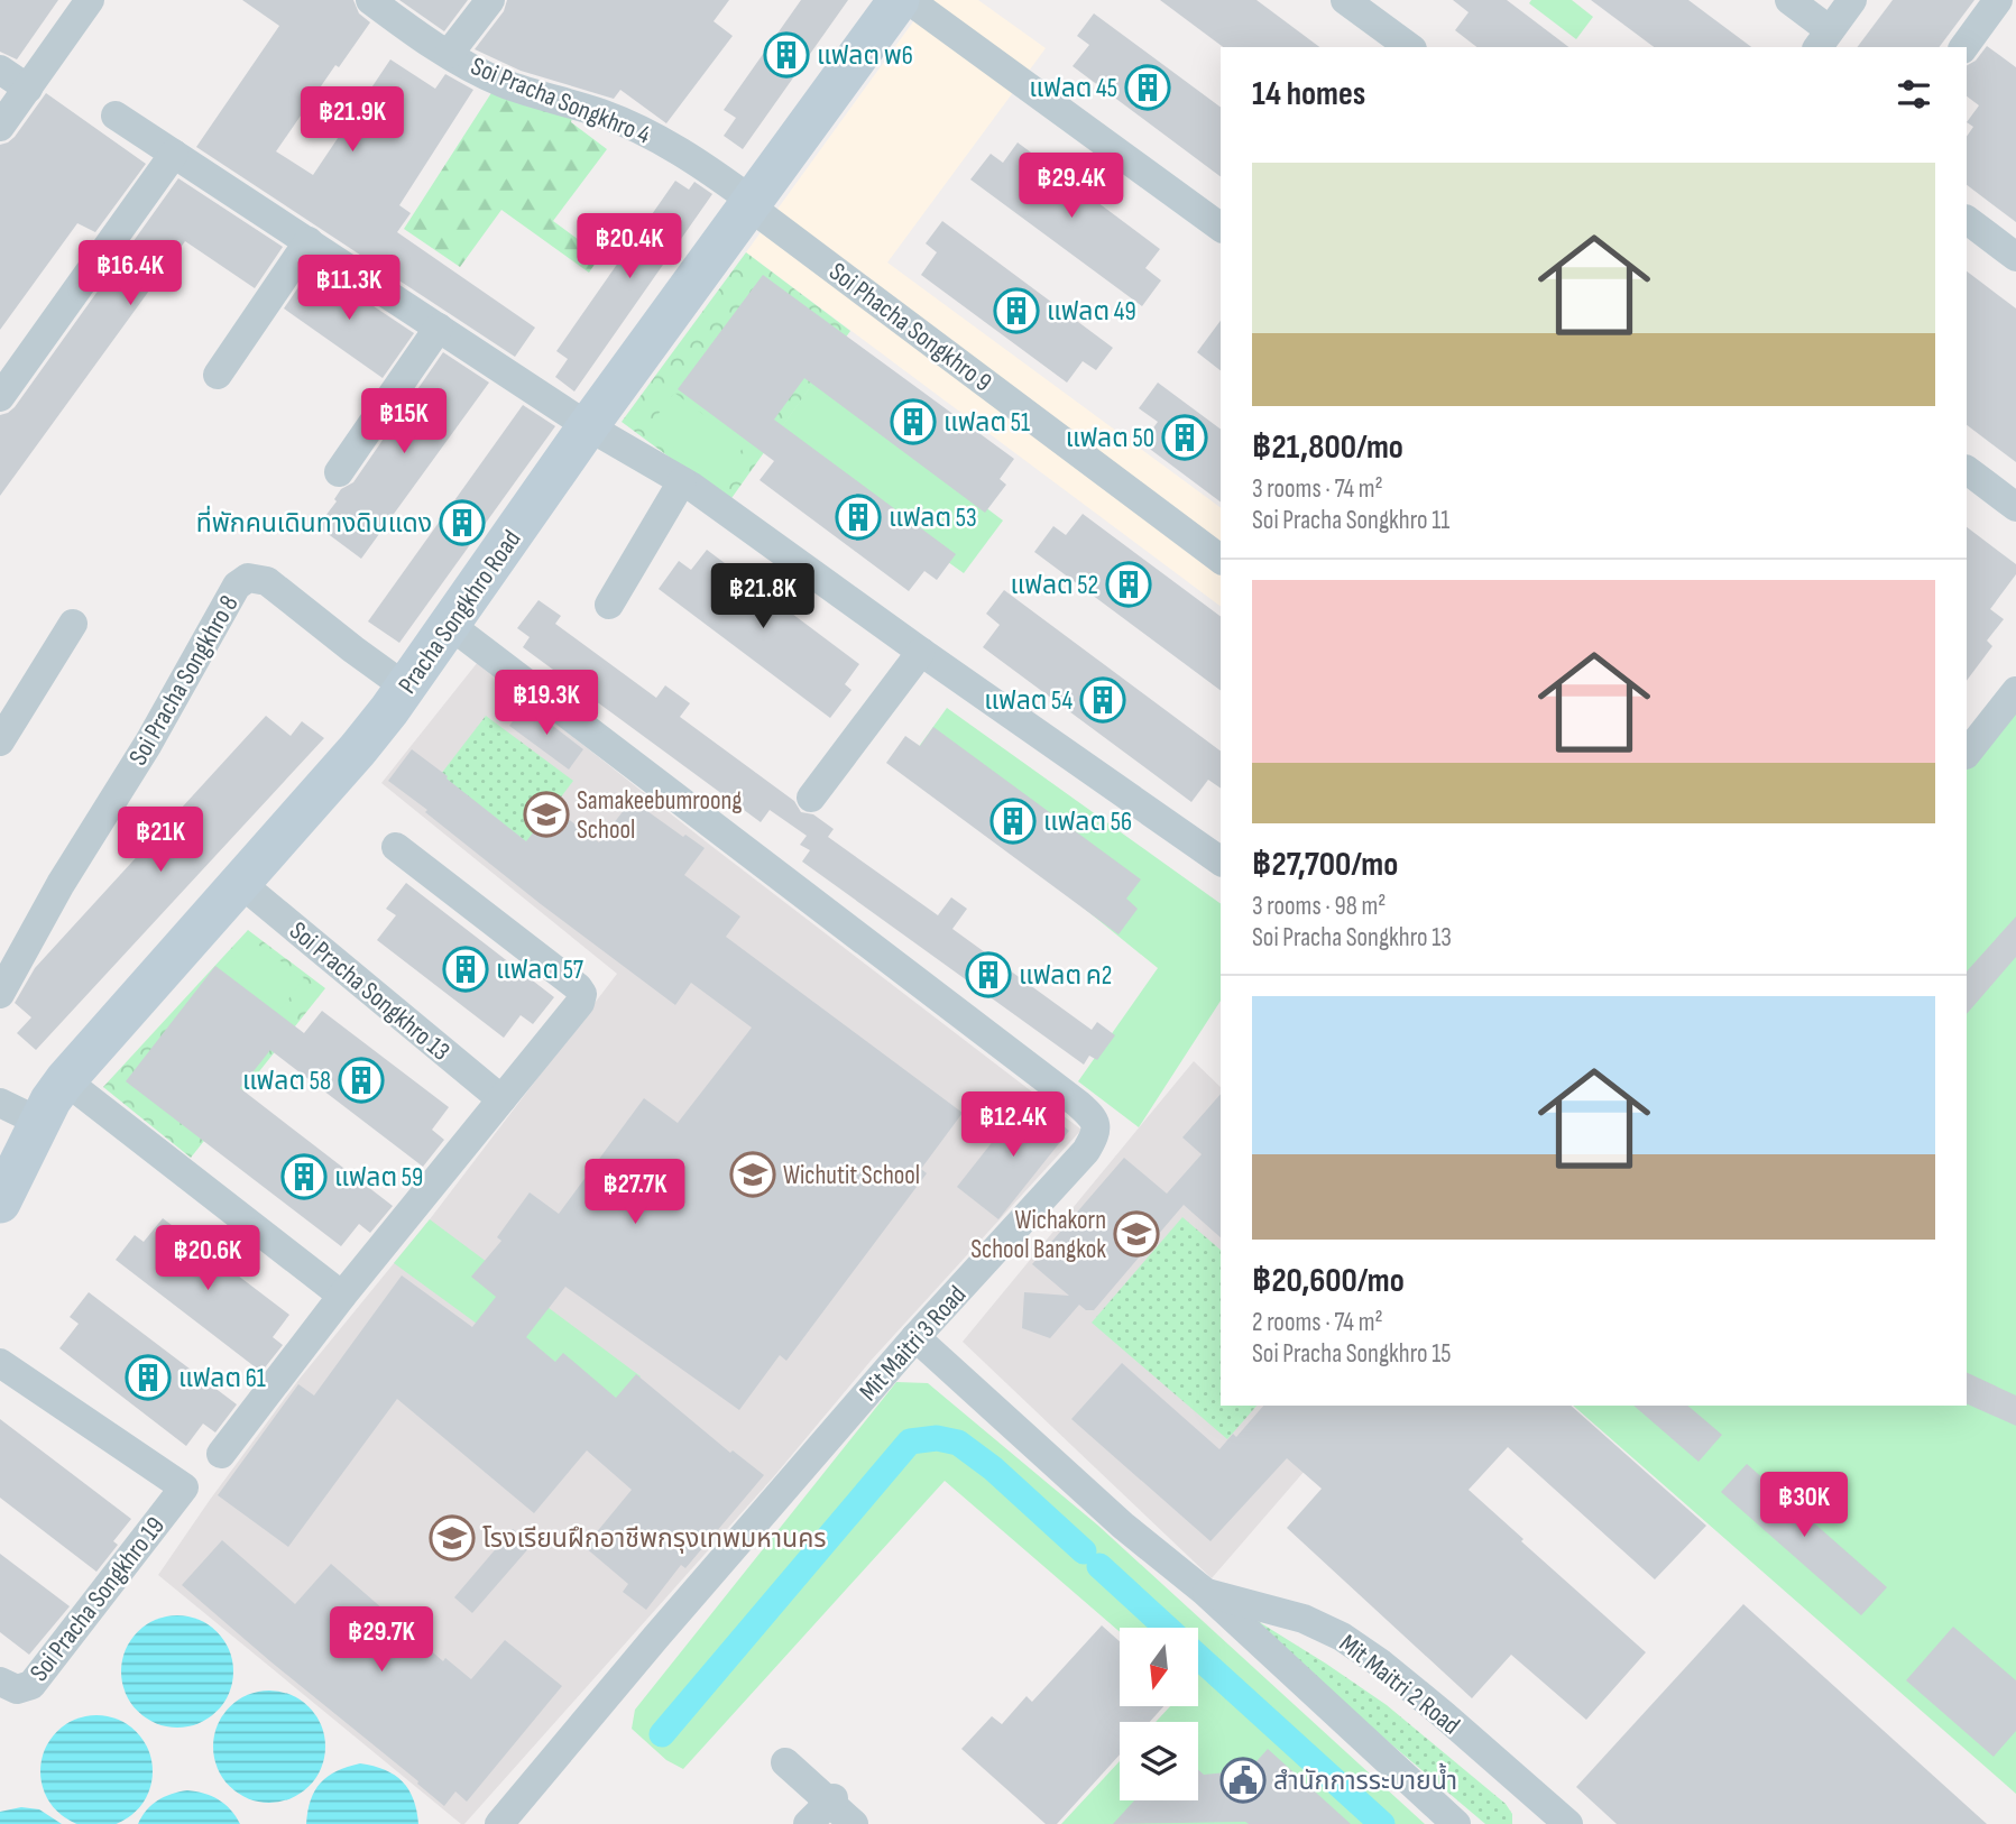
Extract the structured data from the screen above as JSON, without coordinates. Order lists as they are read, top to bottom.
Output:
{
  "streets": {
    "street": [
      "Soi Pracha Songkhro 4",
      "Soi Phacha Songkhro 9",
      "Pracha Songkhro Road",
      "Soi Pracha Songkhro 8",
      "Soi Pracha Songkhro 13",
      "Mit Maitri 3 Road",
      "Soi Pracha Songkhro 19",
      "Mit Maitri 2 Road"
    ]
  },
  "crossings": [
    ["Soi Pracha Songkhro 4", "Soi Phacha Songkhro 9"],
    ["Soi Pracha Songkhro 4", "Pracha Songkhro Road"],
    ["Soi Phacha Songkhro 9", "Pracha Songkhro Road"],
    ["Pracha Songkhro Road", "Soi Pracha Songkhro 8"],
    ["Pracha Songkhro Road", "Soi Pracha Songkhro 13"],
    ["Pracha Songkhro Road", "Mit Maitri 3 Road"],
    ["Mit Maitri 3 Road", "Mit Maitri 2 Road"]
  ],
  "places": {
    "building": [
      "แฟลต พ6",
      "แฟลต 45",
      "แฟลต 49",
      "แฟลต 51",
      "แฟลต 50",
      "แฟลต 53",
      "ที่พักคนเดินทางดินแดง",
      "แฟลต 52",
      "แฟลต 54",
      "แฟลต 56",
      "แฟลต 57",
      "แฟลต ค2",
      "แฟลต 58",
      "แฟลต 59",
      "แฟลต 61"
    ],
    "school or university": [
      "Samakeebumroong School",
      "Wichutit School",
      "Wichakorn School Bangkok",
      "โรงเรียนฝึกอาชีพกรุงเทพมหานคร"
    ],
    "public building": ["สำนักการระบายน้ำ"]
  },
  "north": "bottom",
  "page": {
    "heading": "14 homes",
    "price": [
      "฿21.9K",
      "฿29.4K",
      "฿20.4K",
      "฿16.4K",
      "฿11.3K",
      "฿15K",
      "฿21.8K",
      "฿19.3K",
      "฿21K",
      "฿12.4K",
      "฿27.7K",
      "฿20.6K",
      "฿30K",
      "฿29.7K"
    ],
    "list": [
      {
        "name": "฿21,800/mo",
        "note": "3 rooms · 74 m² · Soi Pracha Songkhro 11"
      },
      {
        "name": "฿27,700/mo",
        "note": "3 rooms · 98 m² · Soi Pracha Songkhro 13"
      },
      {
        "name": "฿20,600/mo",
        "note": "2 rooms · 74 m² · Soi Pracha Songkhro 15"
      }
    ]
  }
}
